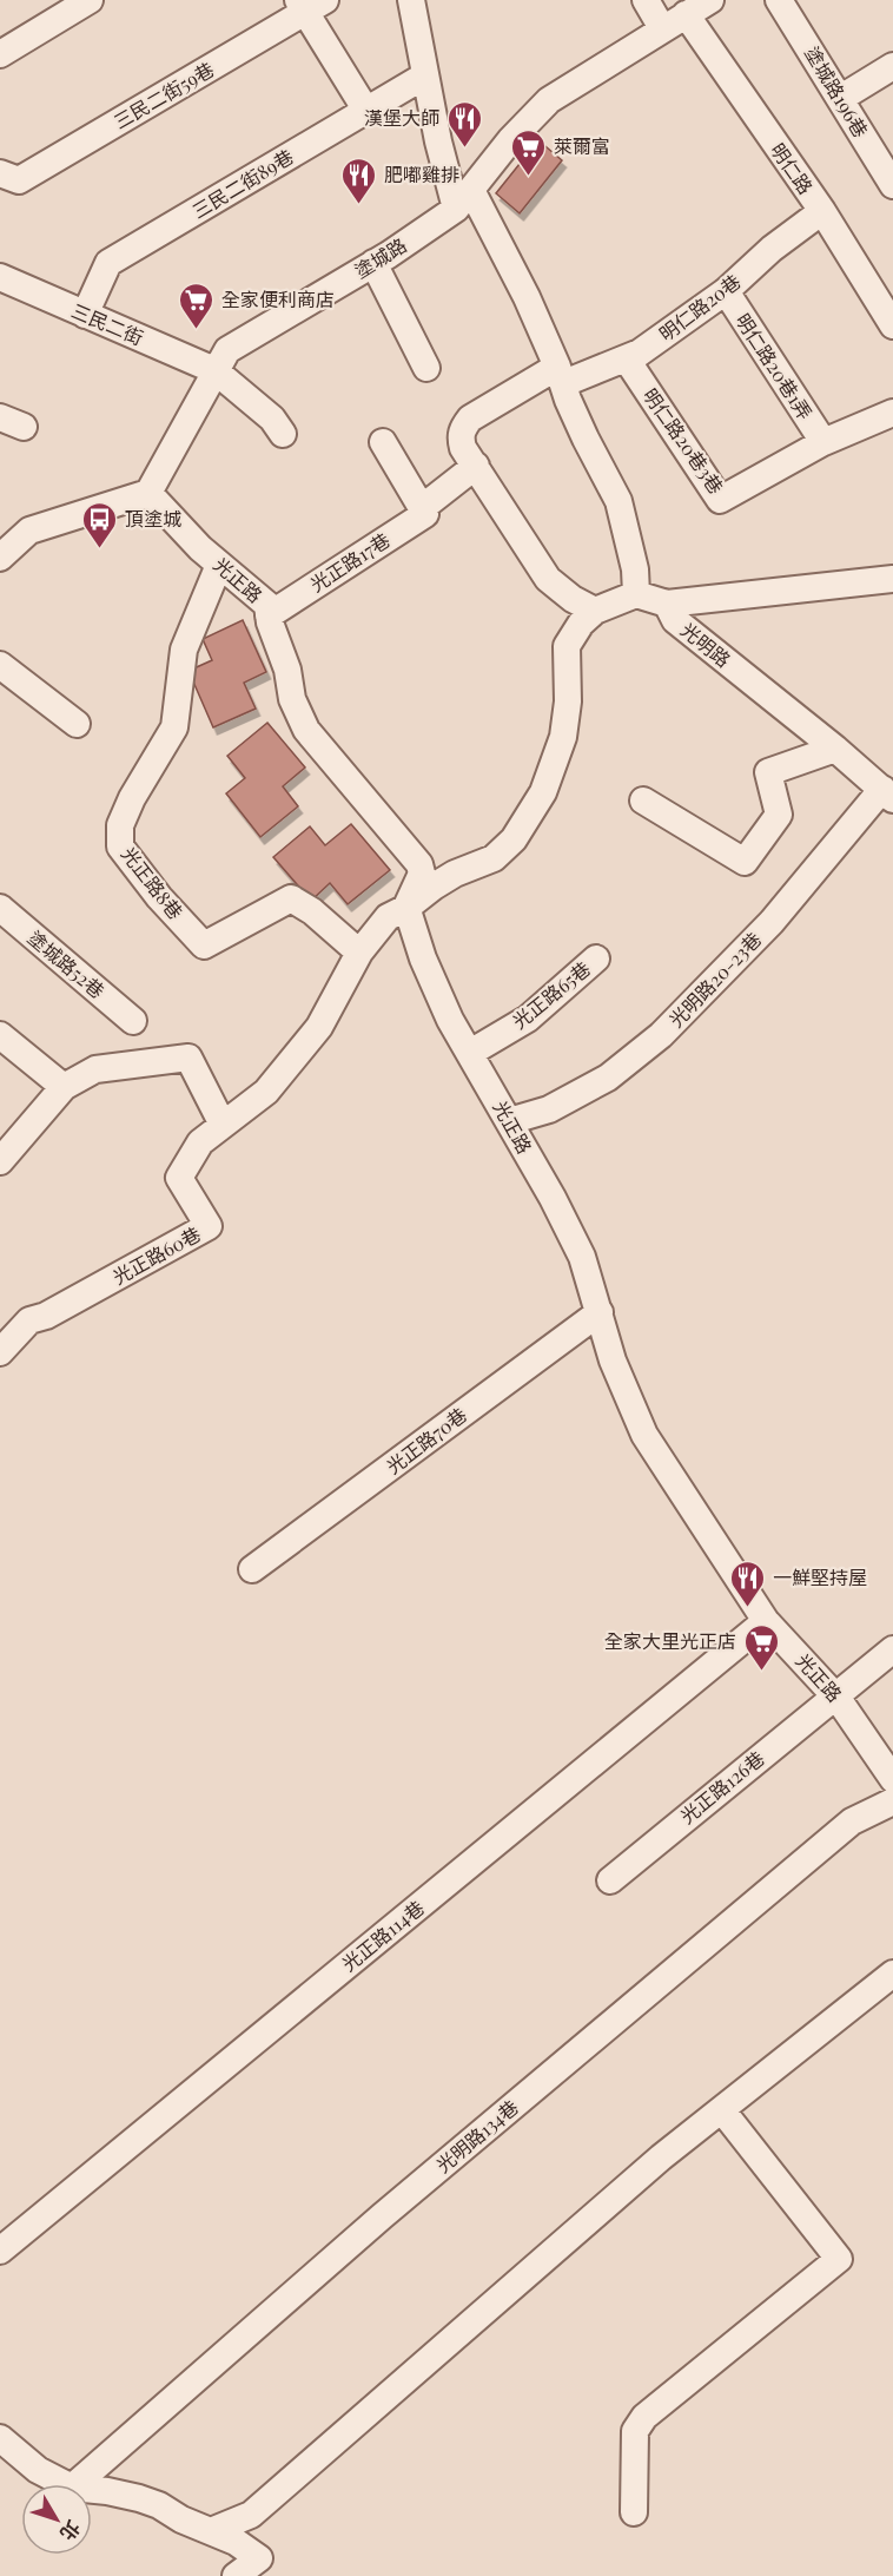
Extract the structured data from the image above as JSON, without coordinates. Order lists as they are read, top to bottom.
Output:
{
  "streets": {
    "street": [
      "塗城路196巷",
      "三民二街59巷",
      "明仁路",
      "三民二街89巷",
      "塗城路",
      "明仁路20巷",
      "三民二街",
      "明仁路20巷1弄",
      "明仁路20巷3巷",
      "光正路17巷",
      "光正路",
      "光明路",
      "光正路8巷",
      "塗城路52巷",
      "光明路20-23巷",
      "光正路65巷",
      "光正路60巷",
      "光正路70巷",
      "光正路126巷",
      "光正路114巷",
      "光明路134巷"
    ]
  },
  "crossings": [
    ["明仁路", "塗城路"],
    ["明仁路", "明仁路20巷"],
    ["三民二街89巷", "三民二街"],
    ["塗城路", "三民二街"],
    ["塗城路", "光正路"],
    ["明仁路20巷", "明仁路20巷1弄"],
    ["明仁路20巷", "明仁路20巷3巷"],
    ["明仁路20巷1弄", "明仁路20巷3巷"],
    ["光正路17巷", "光正路"],
    ["光正路", "光正路8巷"],
    ["光正路", "光明路20-23巷"],
    ["光正路", "光正路65巷"],
    ["光正路", "光正路60巷"],
    ["光正路", "光正路70巷"],
    ["光正路", "光正路126巷"],
    ["光正路", "光正路114巷"],
    ["光明路", "光明路20-23巷"],
    ["光正路8巷", "光正路60巷"]
  ],
  "places": {
    "restaurant": ["漢堡大師", "肥嘟雞排", "一鮮堅持屋"],
    "supermarket": ["萊爾富", "全家便利商店", "全家大里光正店"],
    "bus stop": ["頂塗城"]
  },
  "north": "bottom right"
}
